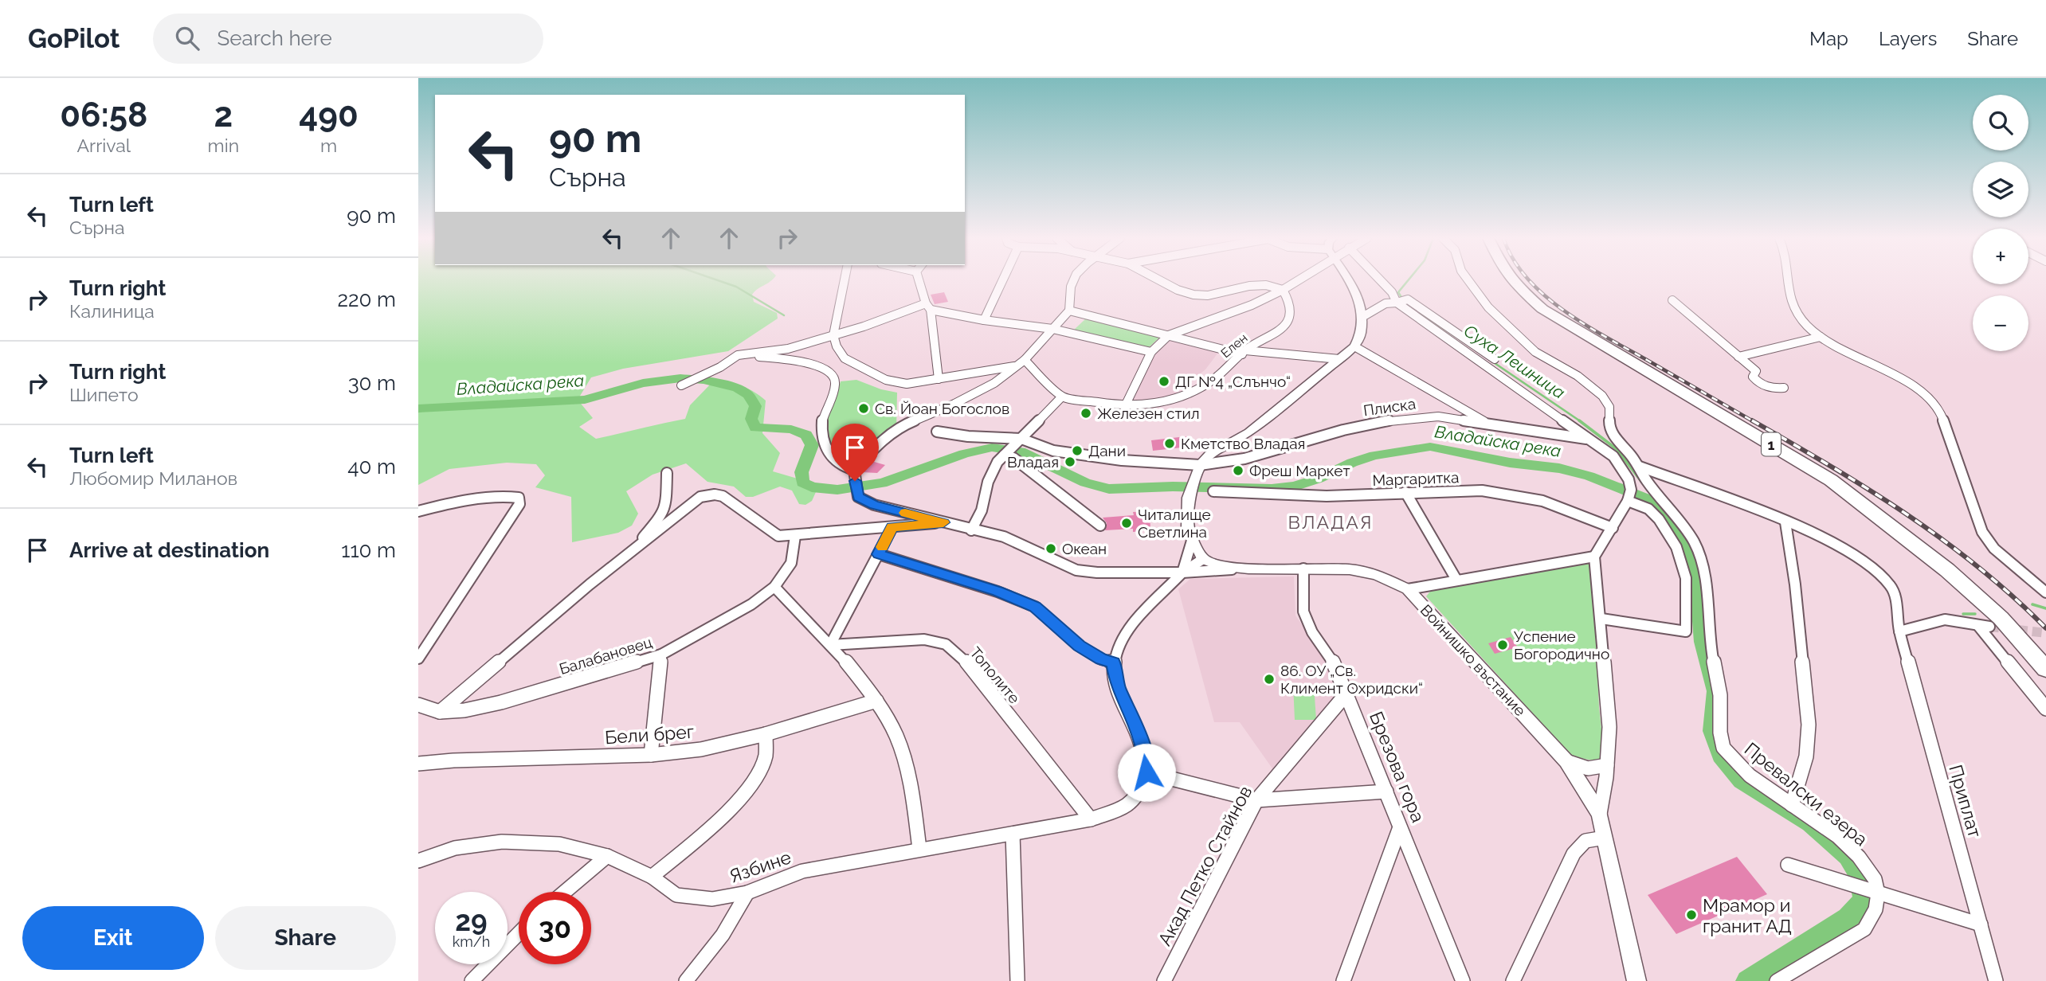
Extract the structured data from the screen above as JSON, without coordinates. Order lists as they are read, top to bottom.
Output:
{
  "streets": {
    "highway": ["1"],
    "street": [
      "Елен",
      "Плиска",
      "Маргаритка",
      "Балабановец",
      "Войнишко въстание",
      "Тополите",
      "Бели брег",
      "Брезова гора",
      "Превалски езера",
      "Приплат",
      "Акад Петко Стайнов",
      "Язбине"
    ]
  },
  "crossings": [
    ["Войнишко въстание", "Брезова гора"],
    ["Тополите", "Язбине"],
    ["Брезова гора", "Акад Петко Стайнов"]
  ],
  "districts": ["ВЛАДАЯ"],
  "water": ["Суха Лешница", "Владайска река"],
  "places": [
    "ДГ №4 „Слънчо“",
    "Св. Йоан Богослов",
    "Железен стил",
    "Кметство Владая",
    "Дани",
    "Владая",
    "Фреш Маркет",
    "Читалище Светлина",
    "Океан",
    "Успение Богородично",
    "86. ОУ „Св. Климент Охридски“",
    "Мрамор и гранит АД"
  ],
  "page": {
    "header": "GoPilot",
    "search": "Search here",
    "nav": ["Map", "Layers", "Share"],
    "eta": [
      "06:58",
      "Arrival",
      "2",
      "min",
      "490",
      "m"
    ],
    "map_buttons": ["+", "−"],
    "turn": ["90 m", "Сърна"],
    "list": [
      {
        "name": "Turn left",
        "note": "Сърна",
        "value": "90 m"
      },
      {
        "name": "Turn right",
        "note": "Калиница",
        "value": "220 m"
      },
      {
        "name": "Turn right",
        "note": "Шипето",
        "value": "30 m"
      },
      {
        "name": "Turn left",
        "note": "Любомир Миланов",
        "value": "40 m"
      },
      {
        "name": "Arrive at destination",
        "value": "110 m"
      }
    ],
    "speed": "29 km/h",
    "limit": "30",
    "buttons": ["Exit", "Share"]
  }
}
